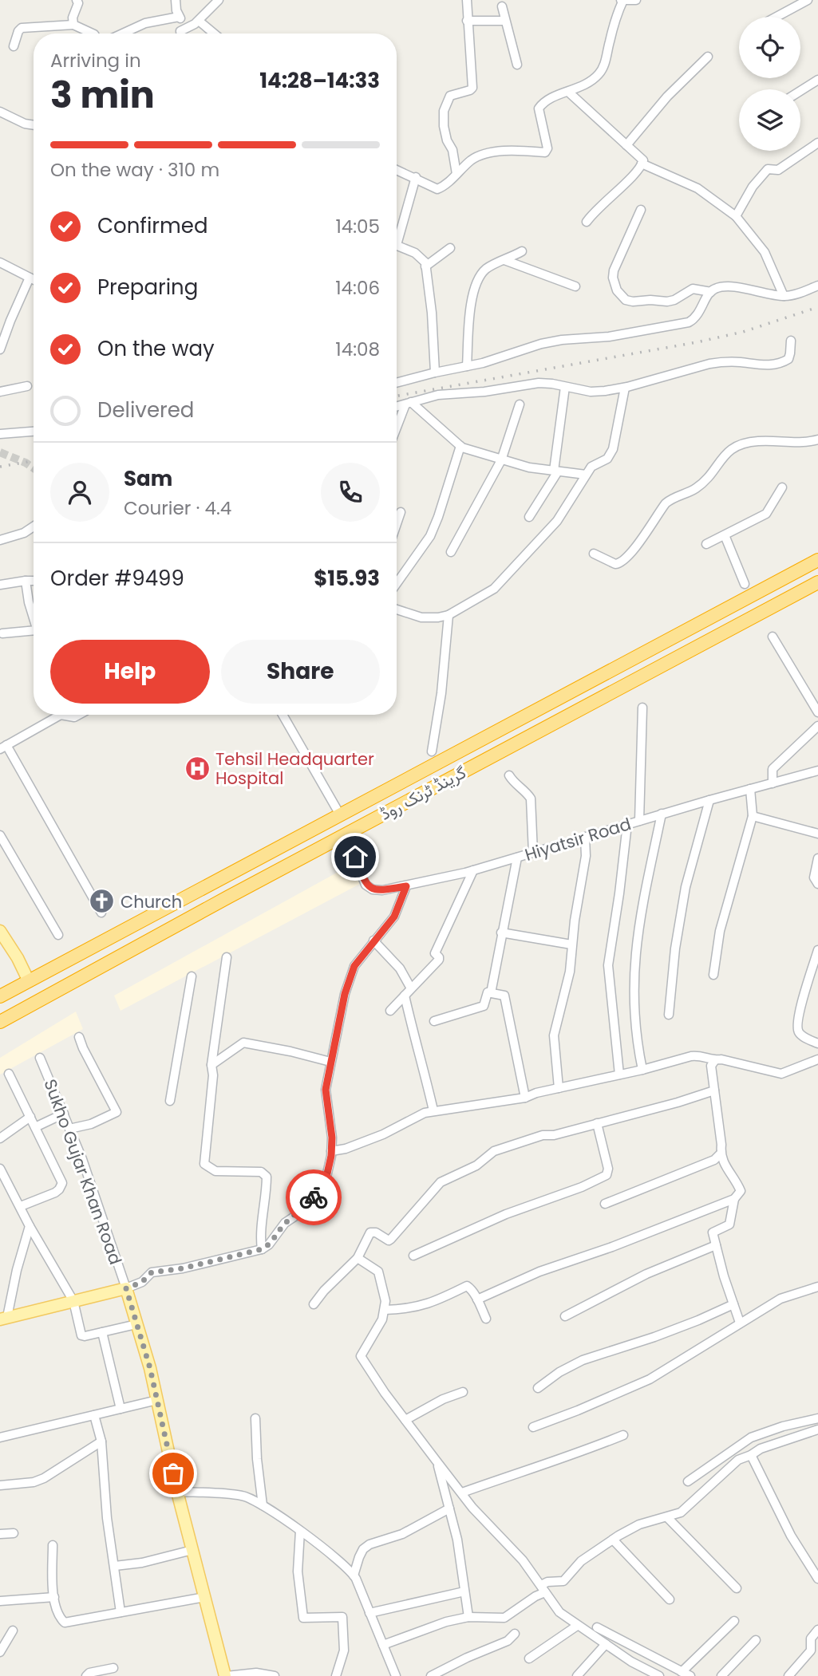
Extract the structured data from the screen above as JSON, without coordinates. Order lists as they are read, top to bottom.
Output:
{
  "streets": {
    "highway": ["گرینڈ ٹرنک روڈ"],
    "main road": ["Sukho Gujar Khan Road"],
    "street": ["Hiyatsir Road"]
  },
  "crossings": [
    ["گرینڈ ٹرنک روڈ", "Hiyatsir Road"]
  ],
  "places": {
    "hospital": ["Tehsil Headquarter Hospital"],
    "church": ["Church"]
  },
  "page": {
    "heading": ["3 min", "Arriving in", "14:28–14:33"],
    "panel": [
      "Sam",
      "Courier · 4.4",
      "Order #9499",
      "$15.93"
    ],
    "bar": "On the way · 310 m",
    "list": [
      ["Confirmed", "14:05"],
      ["Preparing", "14:06"],
      ["On the way", "14:08"],
      "Delivered"
    ],
    "buttons": ["Help", "Share"]
  }
}
